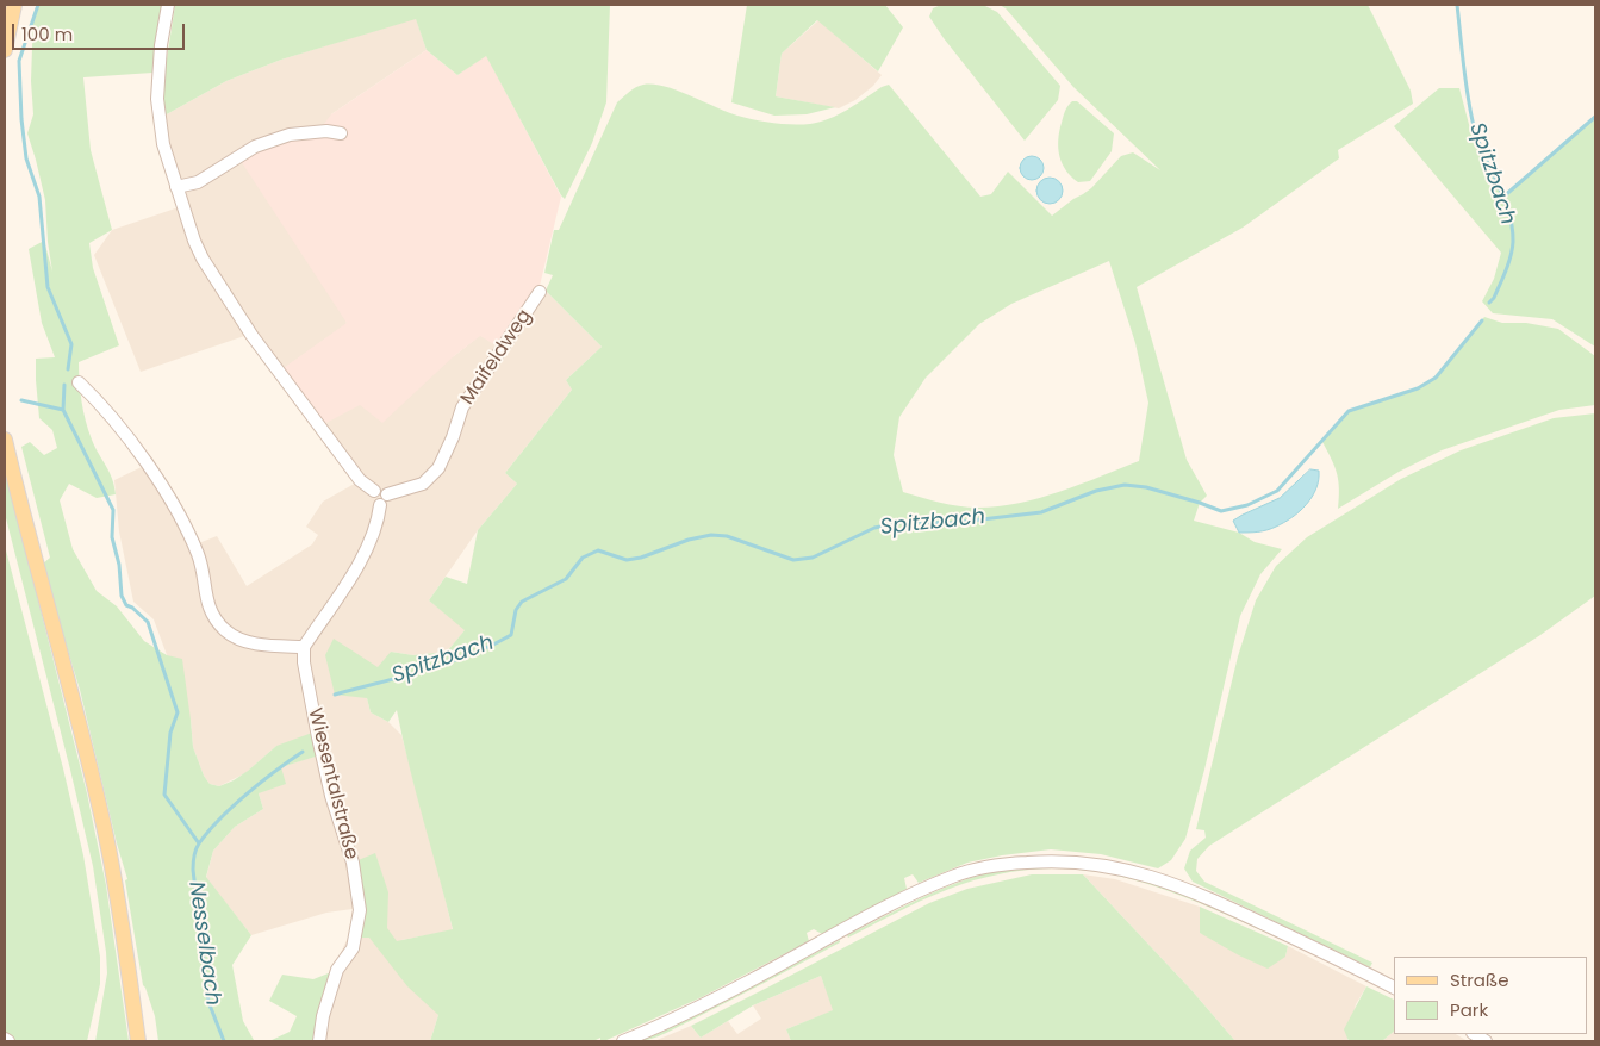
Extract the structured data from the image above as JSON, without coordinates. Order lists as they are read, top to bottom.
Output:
{
  "streets": {
    "street": ["Maifeldweg", "Wiesentalstraße"]
  },
  "water": ["Spitzbach", "Nesselbach"],
  "legend": ["Straße", "Park"],
  "scale_bar": "100 m"
}
